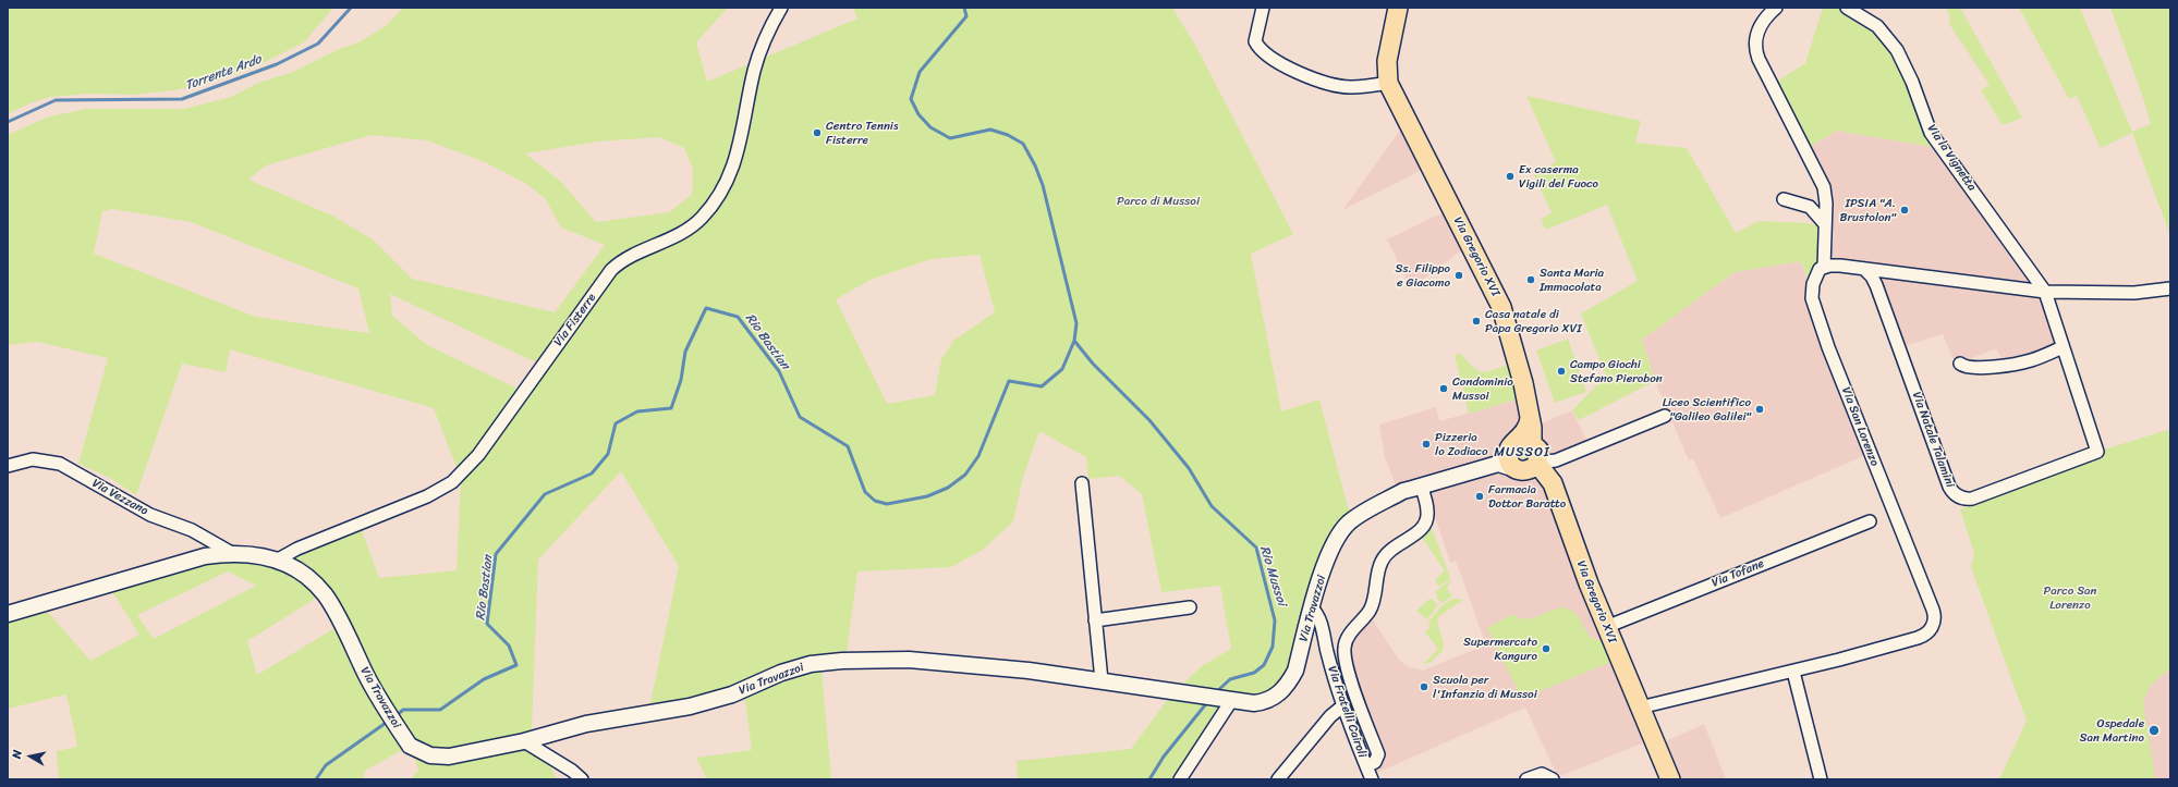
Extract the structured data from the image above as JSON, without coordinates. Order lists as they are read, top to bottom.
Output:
{
  "streets": {
    "main road": ["Via Gregorio XVI"],
    "street": [
      "Via la Vignetta",
      "Via Fisterre",
      "Via San Lorenzo",
      "Via Natale Talamini",
      "Via Vezzano",
      "Via Tofane",
      "Via Travazzoi",
      "Via Fratelli Cairoli"
    ]
  },
  "crossings": [
    ["Via la Vignetta", "Via Natale Talamini"],
    ["Via Gregorio XVI", "Via San Lorenzo"],
    ["Via Gregorio XVI", "Via Tofane"],
    ["Via Gregorio XVI", "Via Travazzoi"],
    ["Via Fisterre", "Via Vezzano"],
    ["Via Fisterre", "Via Travazzoi"],
    ["Via Vezzano", "Via Travazzoi"],
    ["Via Travazzoi", "Via Fratelli Cairoli"]
  ],
  "districts": ["MUSSOI"],
  "water": ["Torrente Ardo", "Rio Bastian", "Rio Mussoi"],
  "parks": ["Parco di Mussoi", "Parco San Lorenzo"],
  "places": [
    "Centro Tennis Fisterre",
    "Ex caserma Vigili del Fuoco",
    "IPSIA \"A. Brustolon\"",
    "Ss. Filippo e Giacomo",
    "Santa Maria Immacolata",
    "Casa natale di Papa Gregorio XVI",
    "Campo Giochi Stefano Pierobon",
    "Condominio Mussoi",
    "Liceo Scientifico \"Galileo Galilei\"",
    "Pizzeria lo Zodiaco",
    "Farmacia Dottor Baratto",
    "Supermercato Kanguro",
    "Scuola per l'Infanzia di Mussoi",
    "Ospedale San Martino"
  ],
  "north": "left"
}
